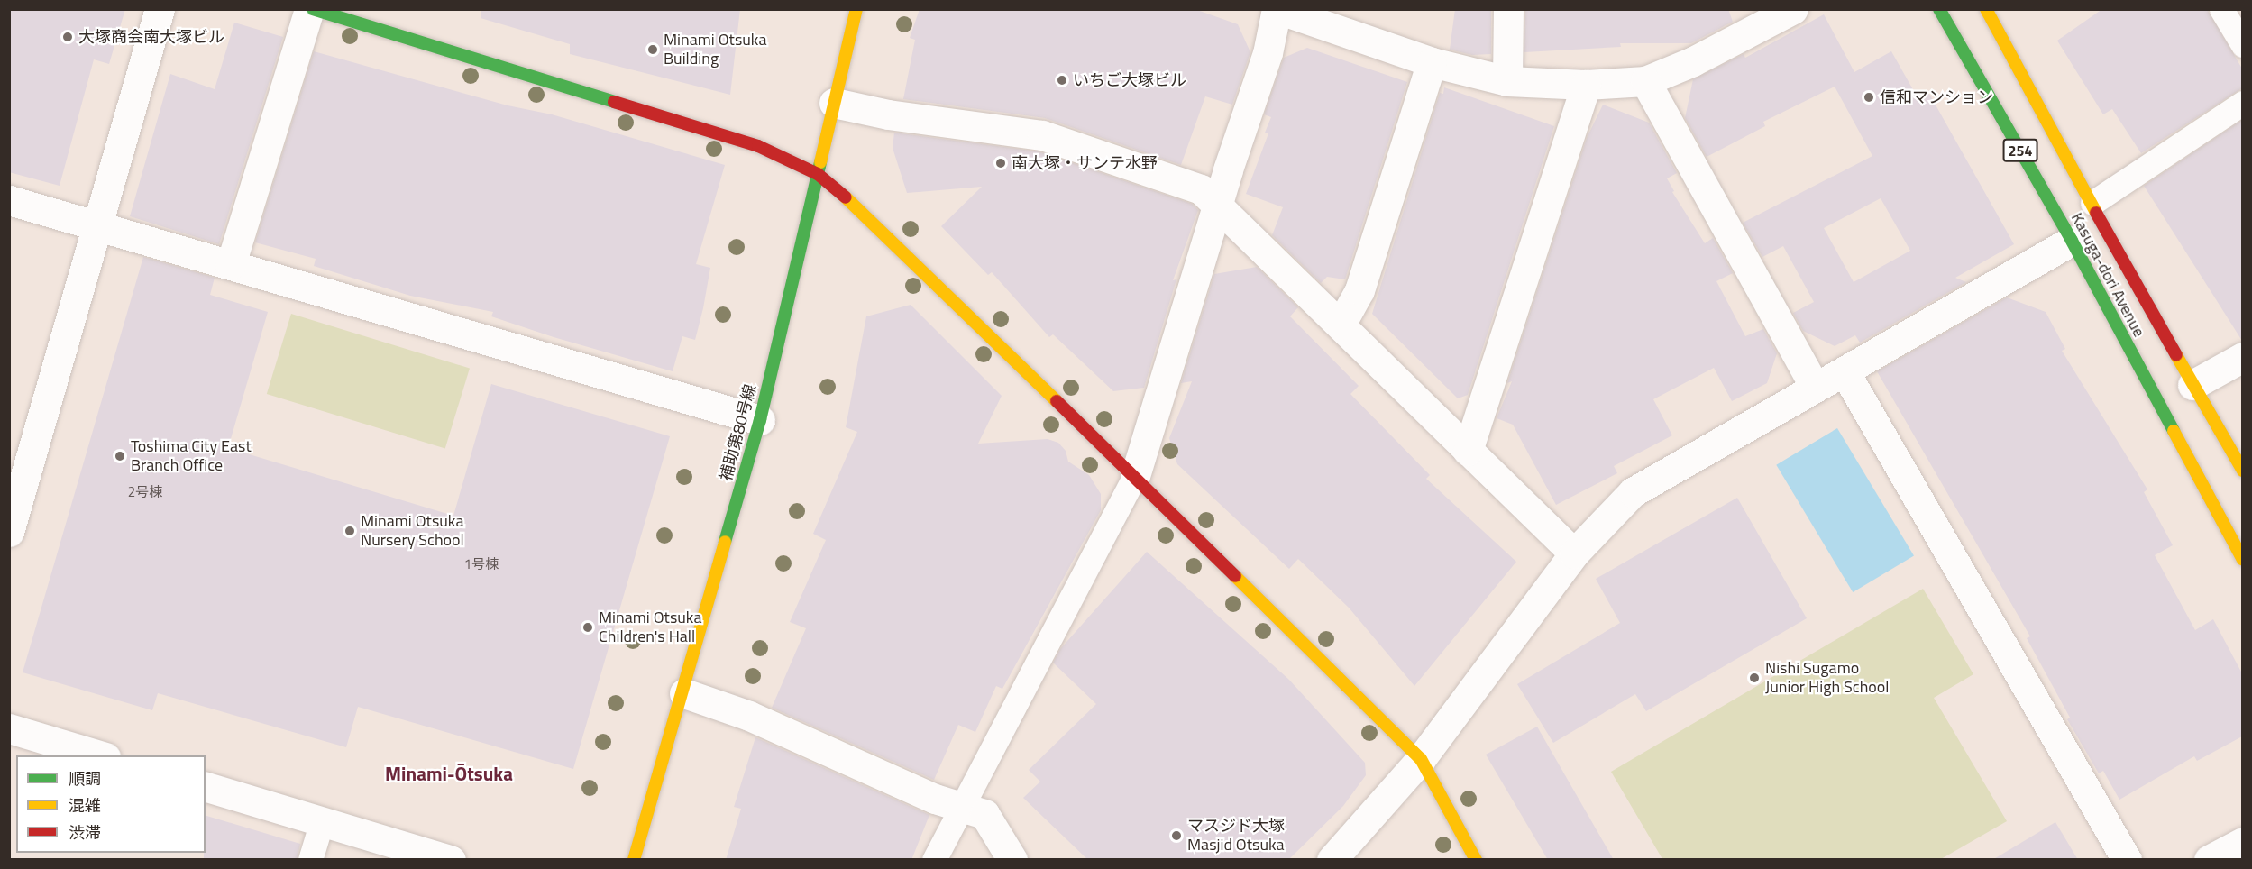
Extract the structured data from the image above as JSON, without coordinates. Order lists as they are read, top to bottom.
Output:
{
  "streets": {
    "main road": ["254", "Kasuga-dori Avenue", "補助第80号線"]
  },
  "districts": ["Minami-Ōtsuka"],
  "places": [
    "大塚商会南大塚ビル",
    "Minami Otsuka Building",
    "いちご大塚ビル",
    "信和マンション",
    "南大塚・サンテ水野",
    "Toshima City East Branch Office",
    "Minami Otsuka Nursery School",
    "Minami Otsuka Children's Hall",
    "Nishi Sugamo Junior High School",
    "マスジド大塚 Masjid Otsuka"
  ],
  "house_numbers": ["2号棟", "1号棟"],
  "legend": ["順調", "混雑", "渋滞"]
}
